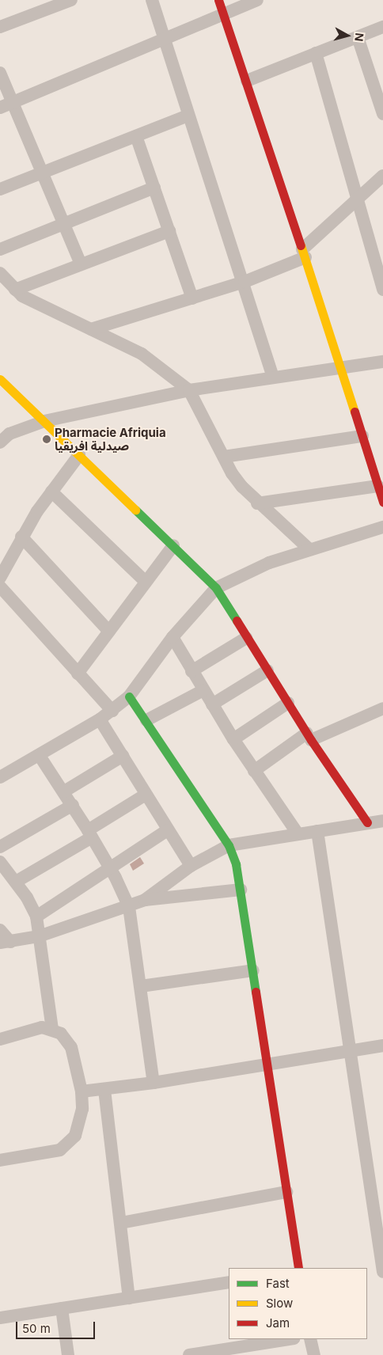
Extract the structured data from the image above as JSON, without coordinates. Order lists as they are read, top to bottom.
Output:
{
  "places": ["Pharmacie Afriquia صيدلية افريقيا"],
  "legend": ["Fast", "Slow", "Jam"],
  "scale_bar": "50 m",
  "north": "right"
}
